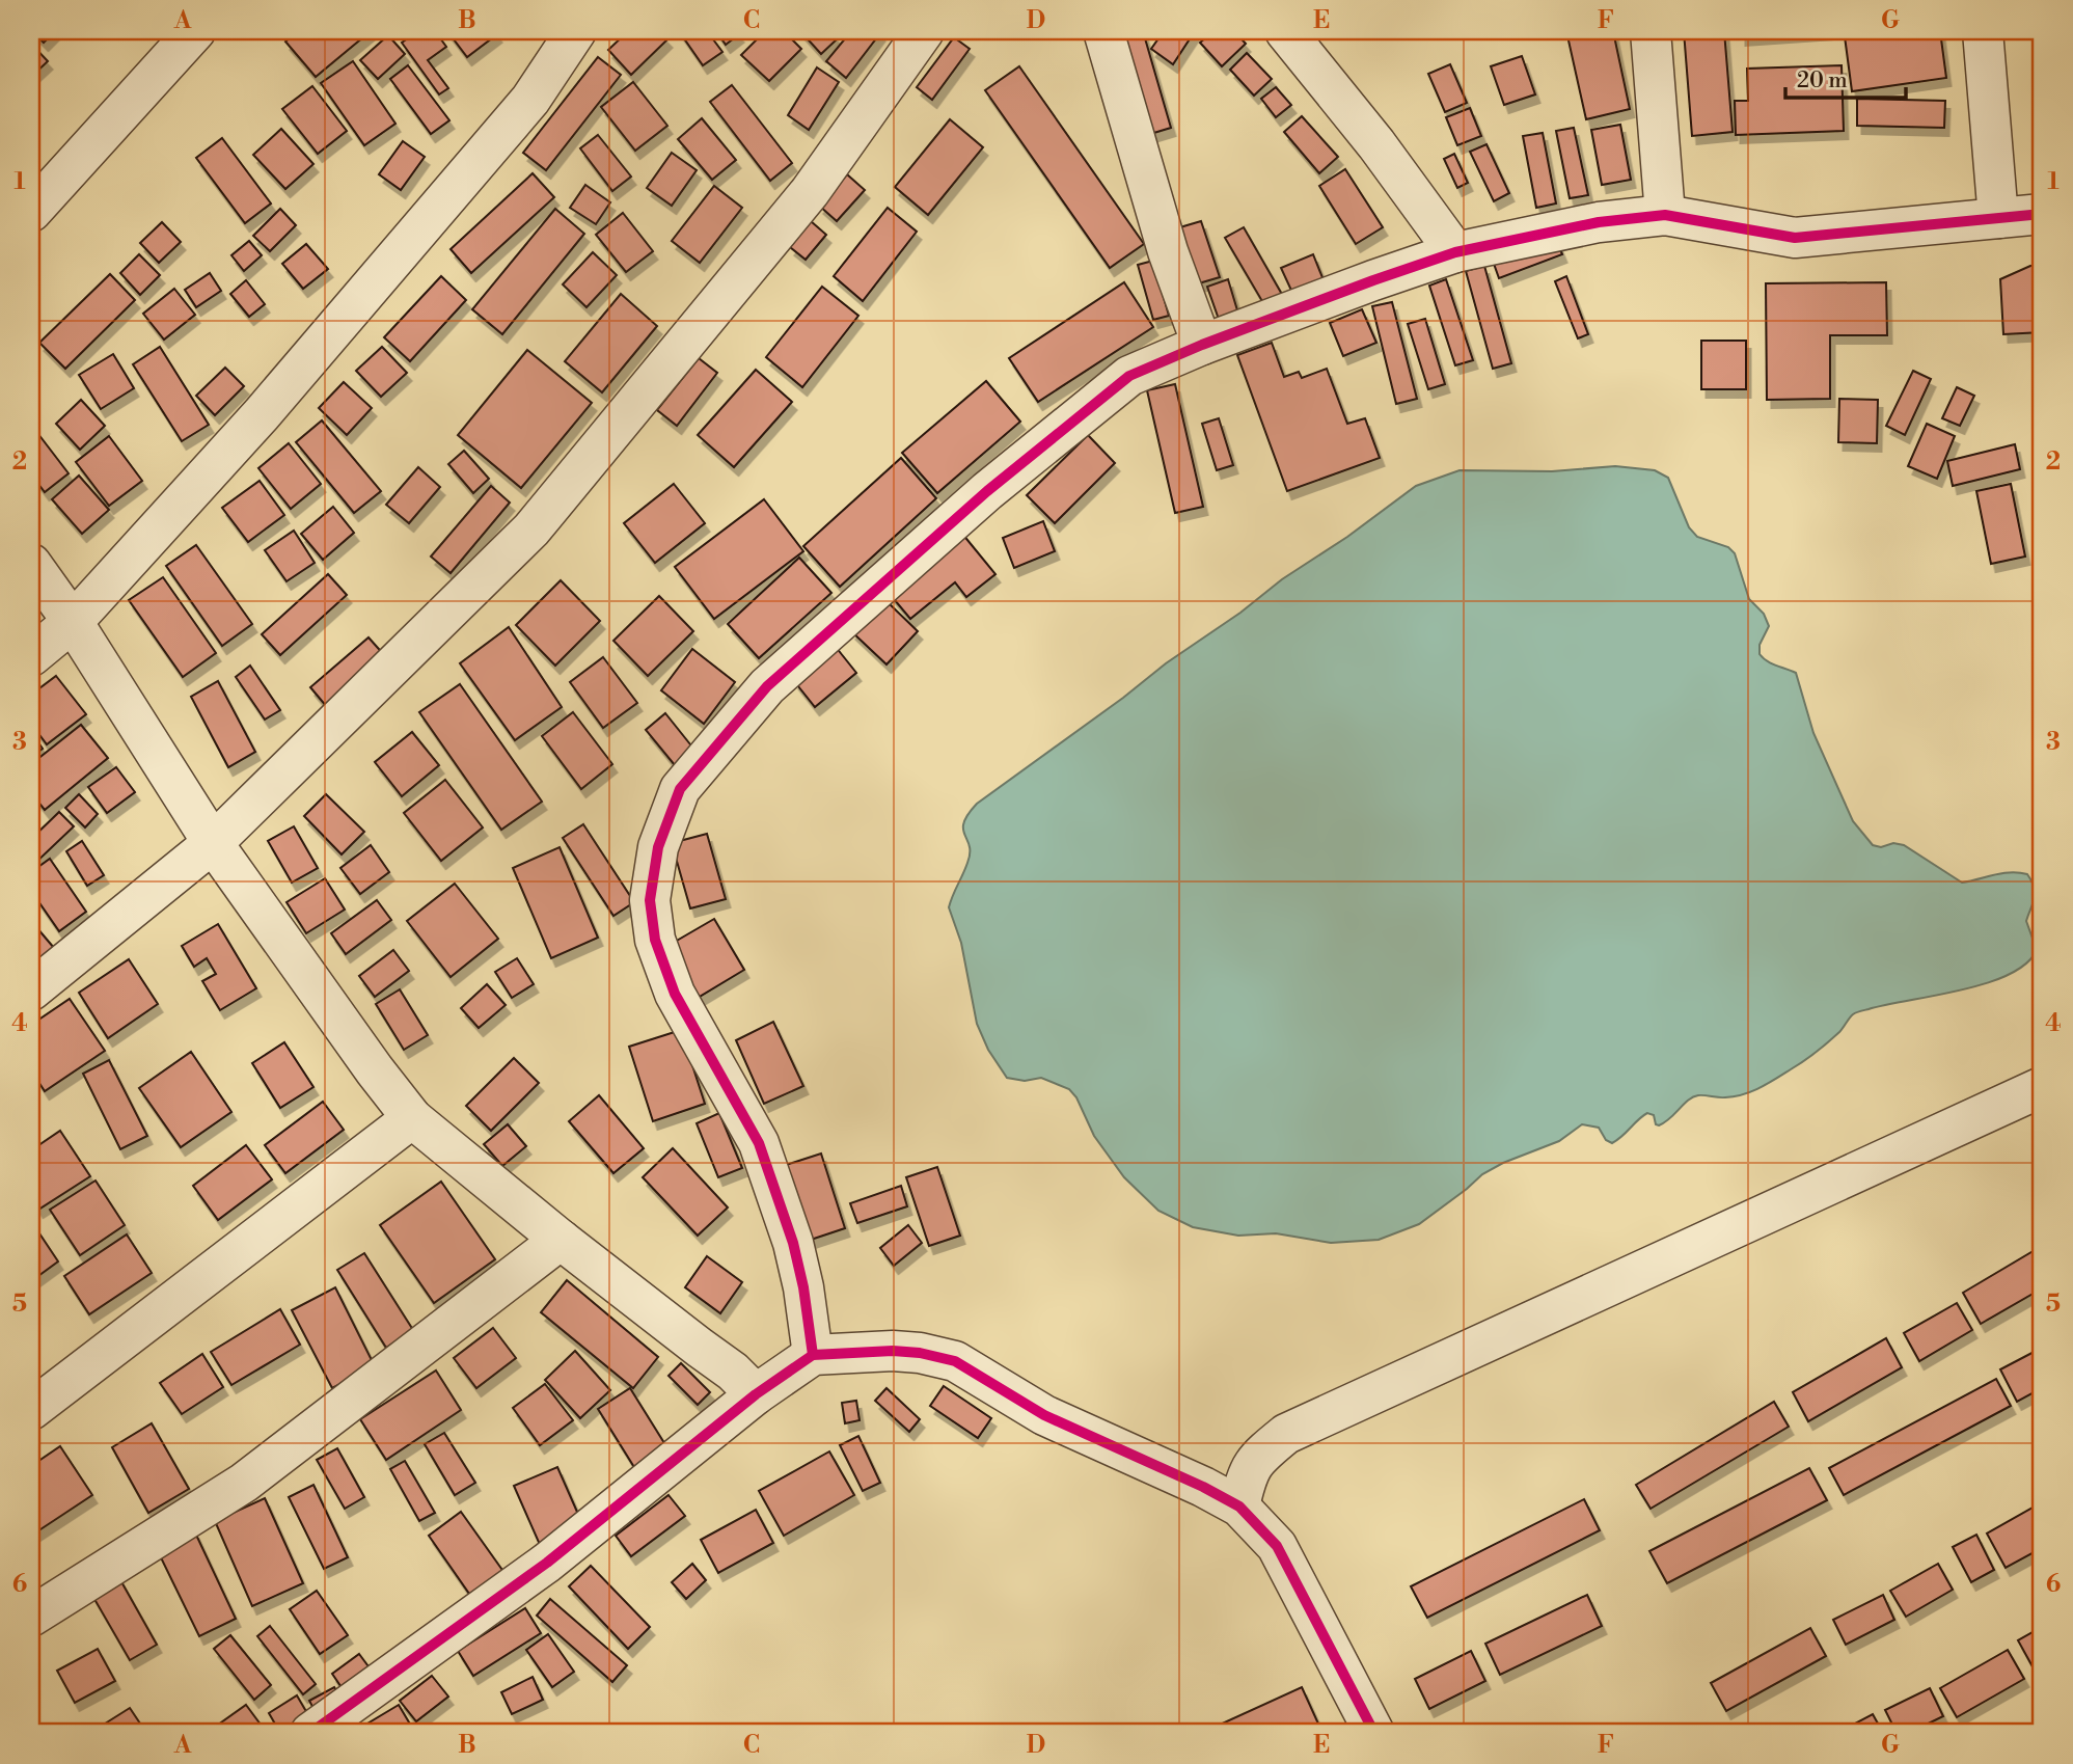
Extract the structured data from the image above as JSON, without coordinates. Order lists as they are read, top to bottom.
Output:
{
  "scale_bar": "20 m",
  "grid": {
    "columns": [
      "A",
      "B",
      "C",
      "D",
      "E",
      "F",
      "G"
    ],
    "rows": [
      "1",
      "2",
      "3",
      "4",
      "5",
      "6"
    ]
  }
}
